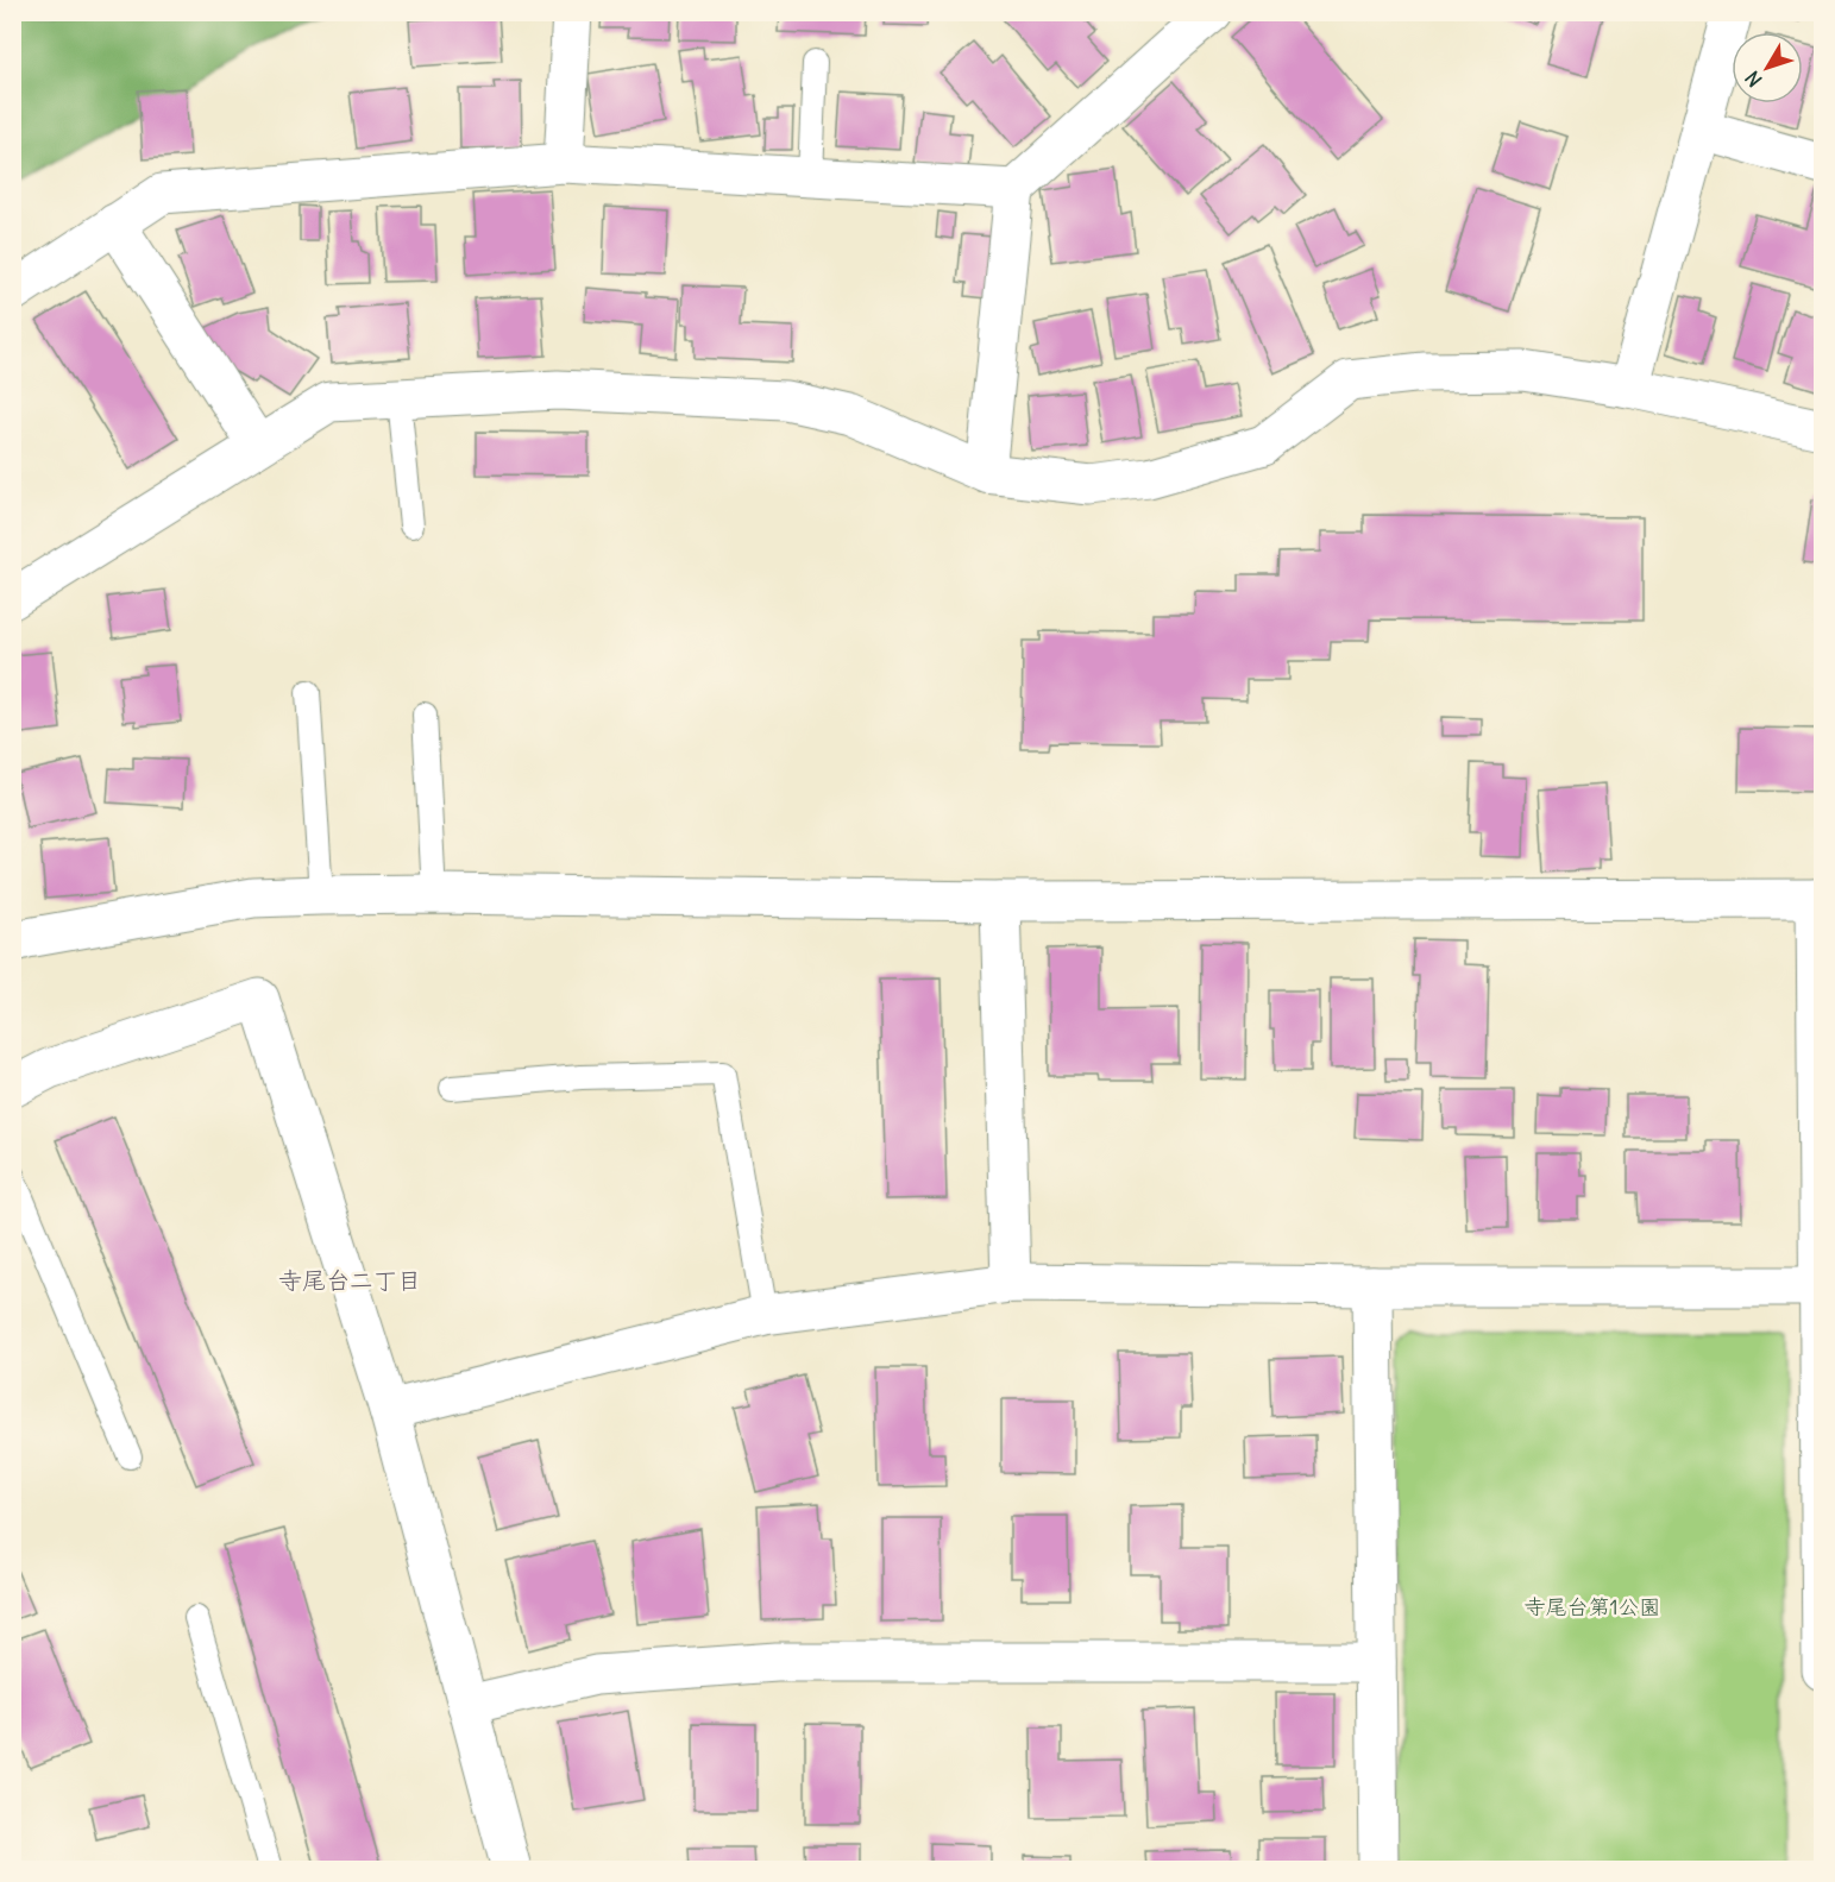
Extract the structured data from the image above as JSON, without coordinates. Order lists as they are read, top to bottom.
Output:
{
  "districts": ["寺尾台二丁目"],
  "parks": ["寺尾台第1公園"],
  "north": "bottom left"
}
